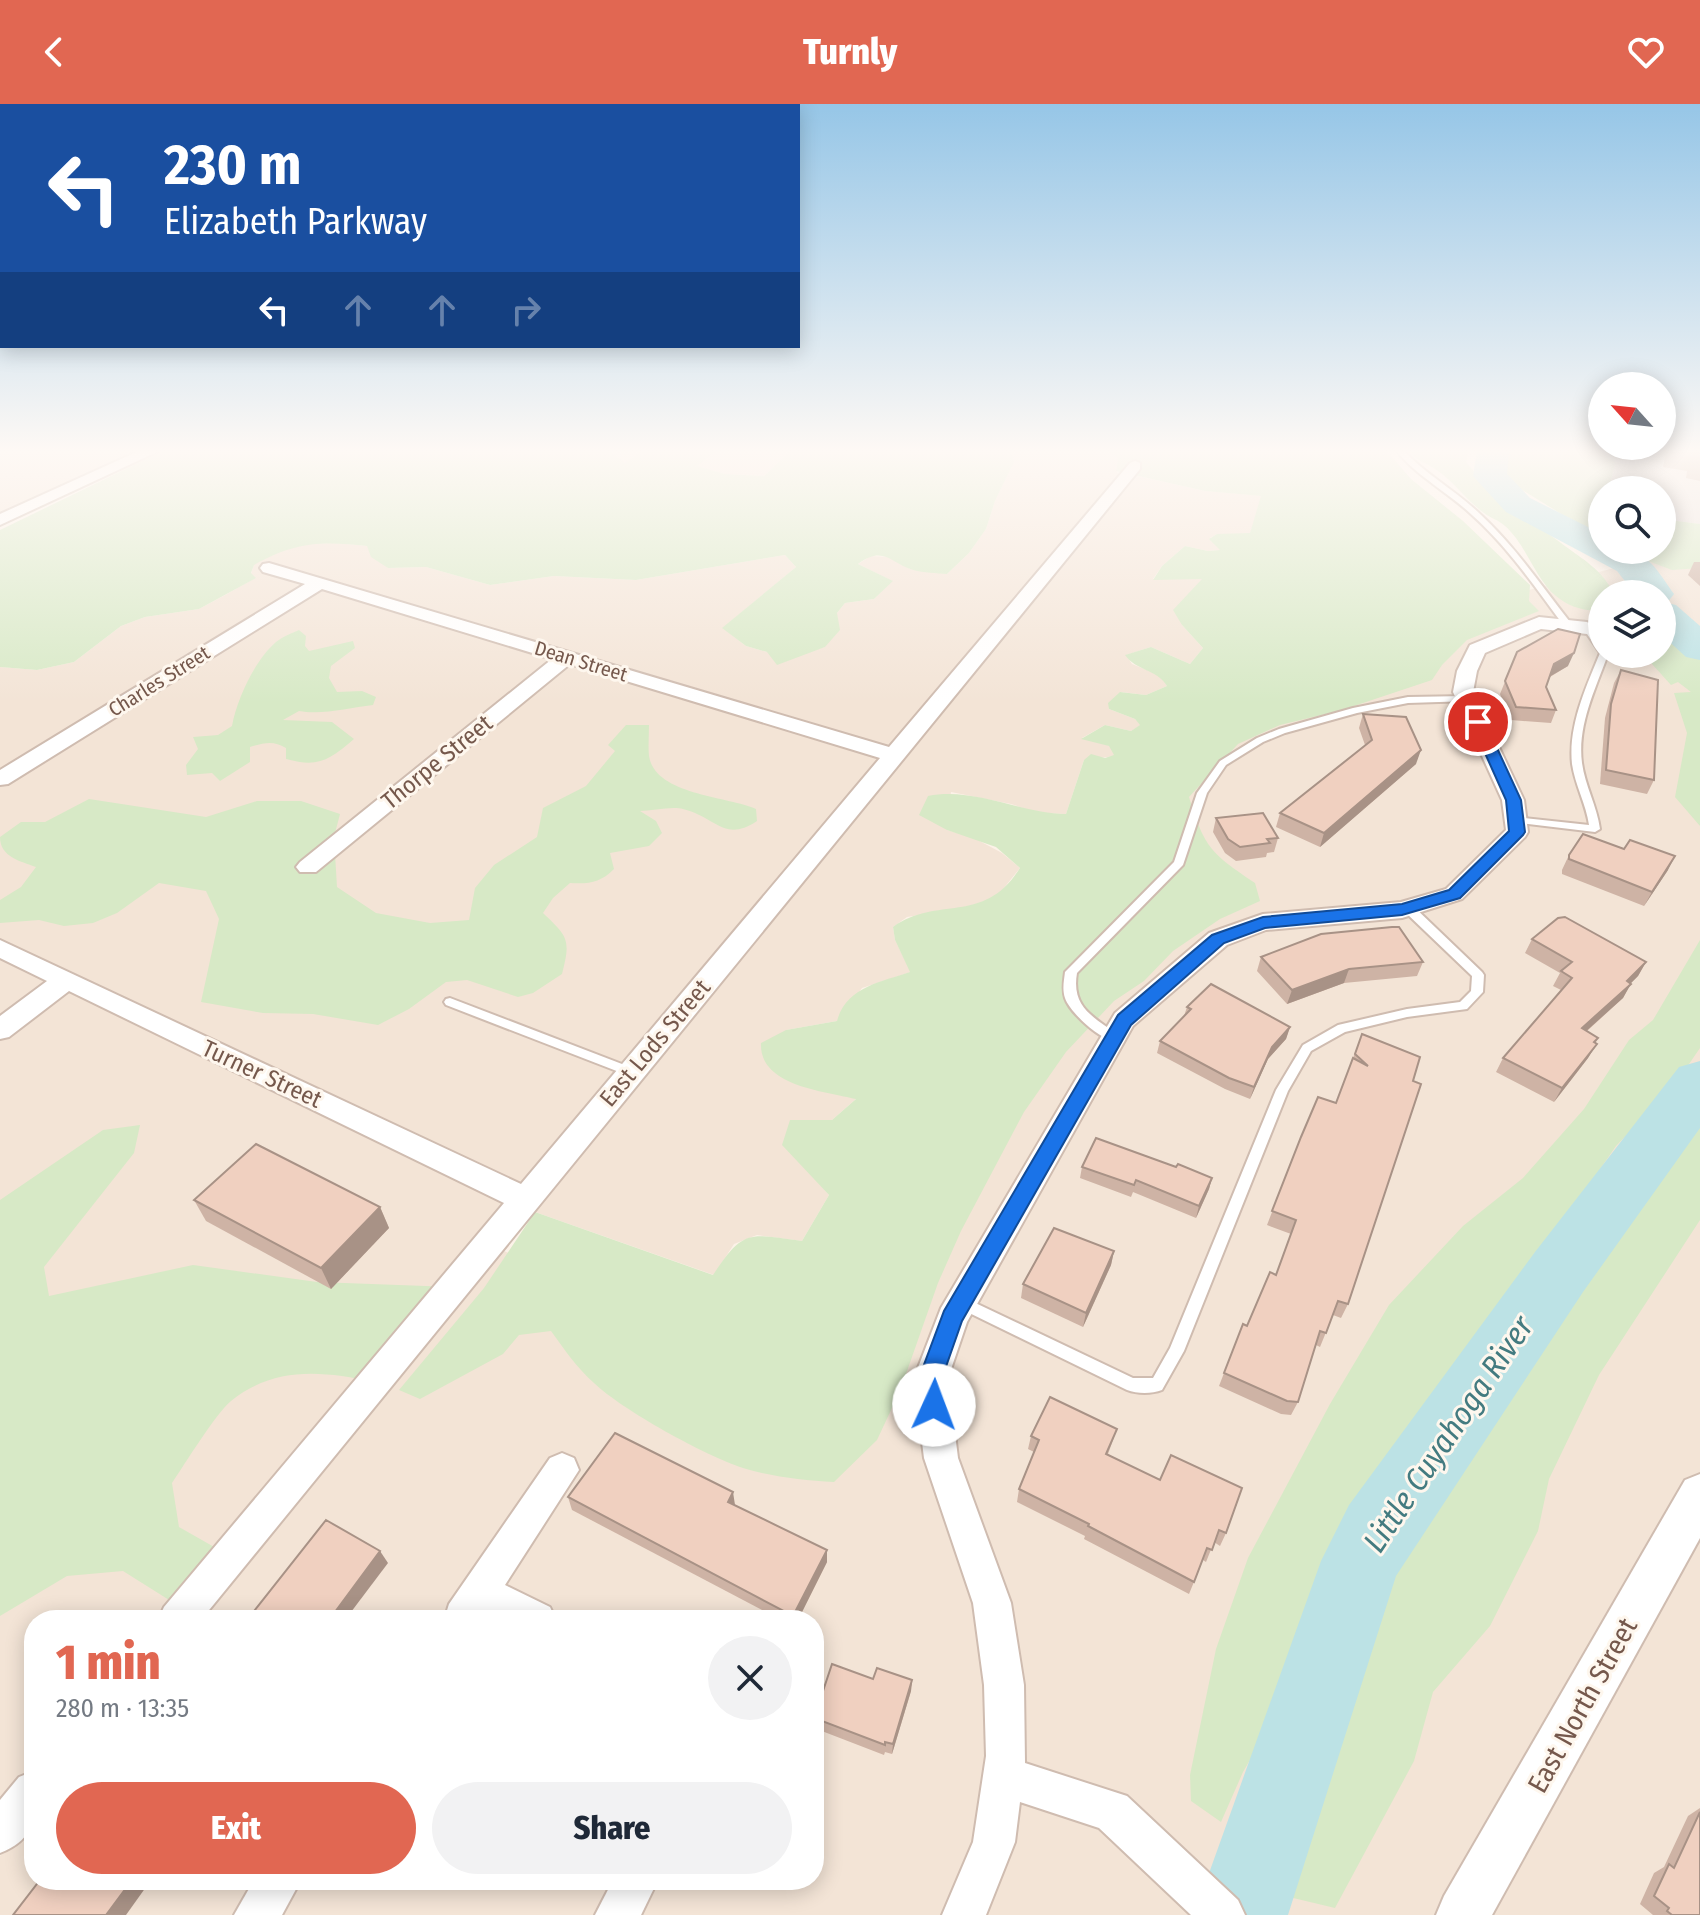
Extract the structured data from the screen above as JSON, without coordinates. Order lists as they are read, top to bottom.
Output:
{
  "streets": {
    "street": [
      "Dean Street",
      "Charles Street",
      "Thorpe Street",
      "East Lods Street",
      "Turner Street",
      "East North Street"
    ]
  },
  "crossings": [
    ["Dean Street", "Charles Street"],
    ["Dean Street", "Thorpe Street"],
    ["Dean Street", "East Lods Street"],
    ["East Lods Street", "Turner Street"]
  ],
  "water": ["Little Cuyahoga River"],
  "north": "top left",
  "page": {
    "header": "Turnly",
    "turn": ["230 m", "Elizabeth Parkway"],
    "heading": ["1 min", "280 m · 13:35"],
    "buttons": ["Exit", "Share"]
  }
}
